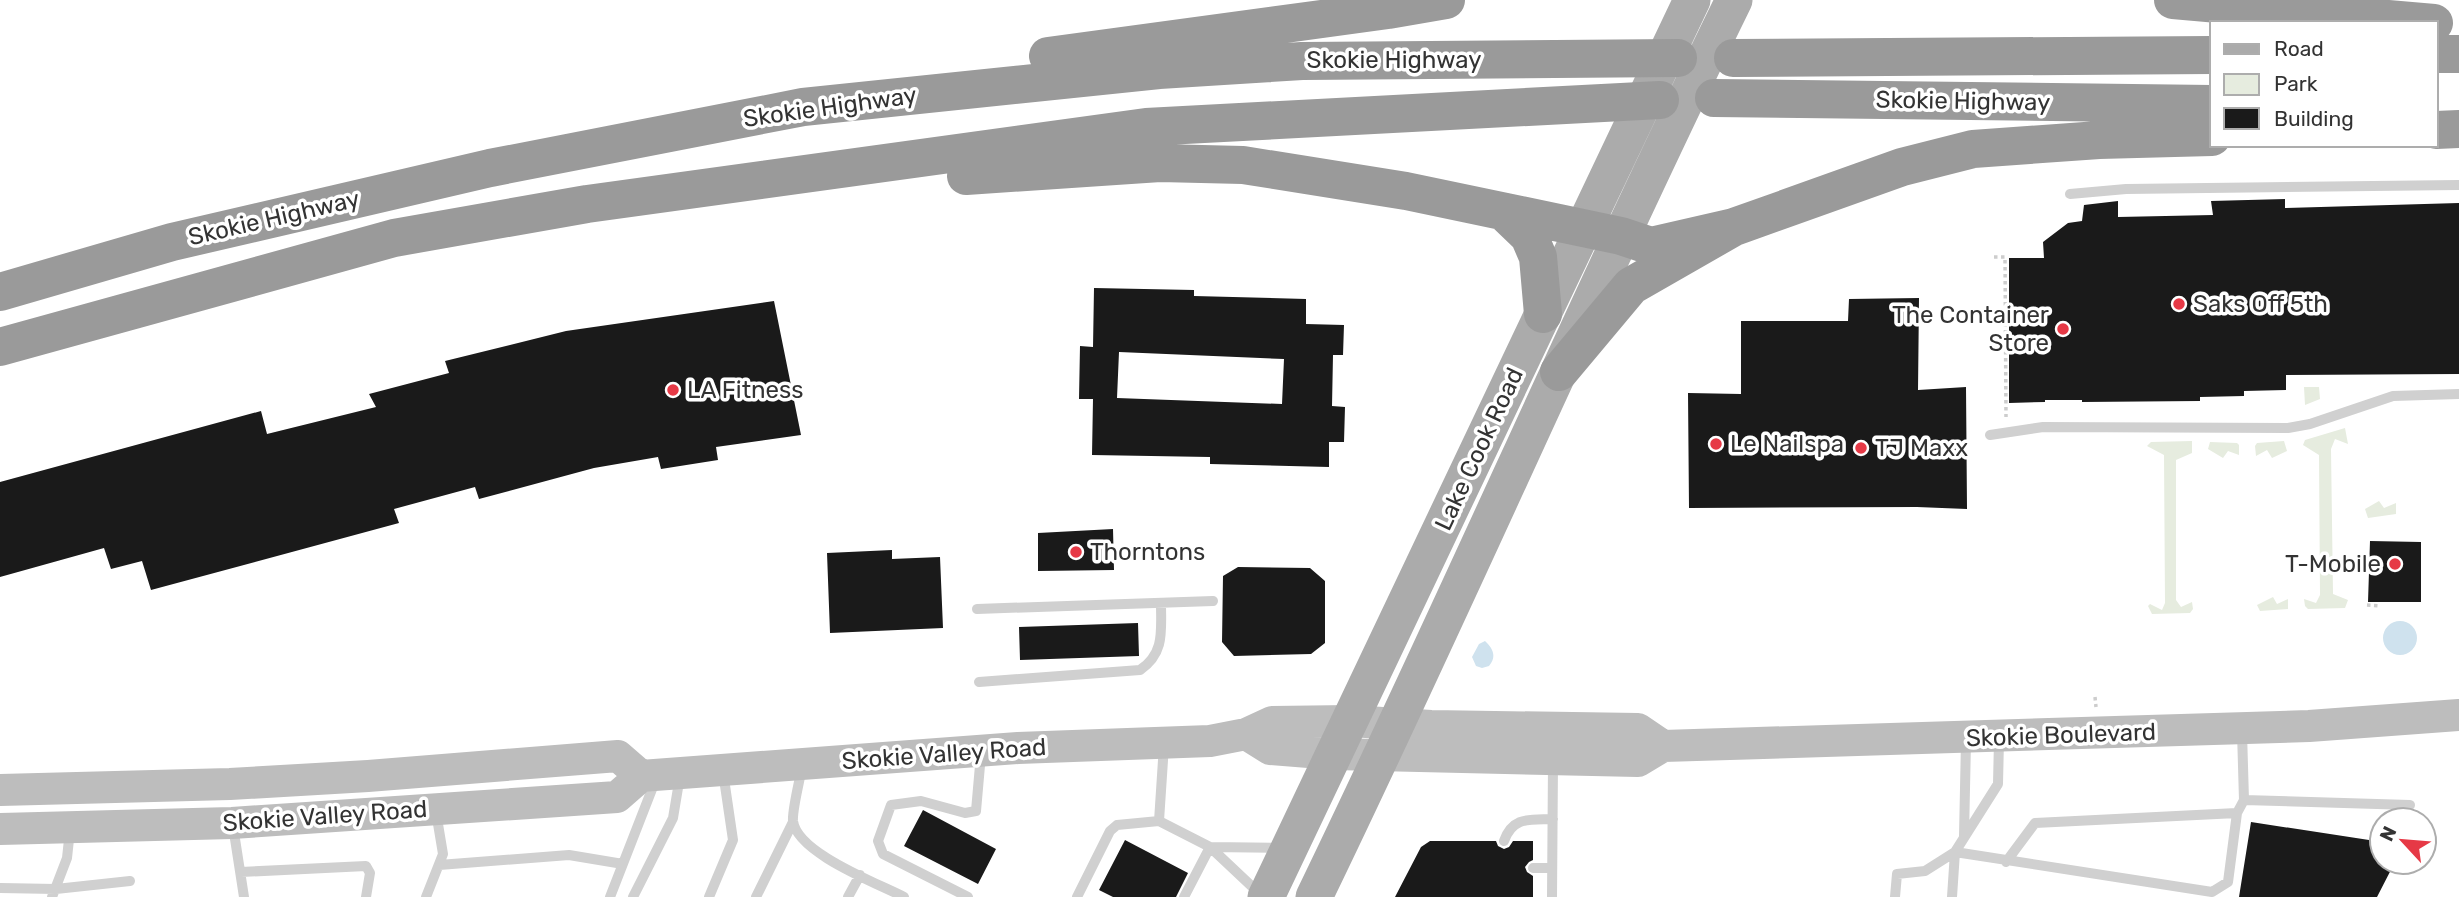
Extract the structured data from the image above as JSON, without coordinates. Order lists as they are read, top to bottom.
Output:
{
  "streets": {
    "highway": ["Skokie Highway"],
    "main road": ["Lake Cook Road", "Skokie Boulevard", "Skokie Valley Road"]
  },
  "crossings": [
    ["Lake Cook Road", "Skokie Boulevard"],
    ["Lake Cook Road", "Skokie Valley Road"],
    ["Skokie Boulevard", "Skokie Valley Road"]
  ],
  "places": [
    "Saks Off 5th",
    "The Container Store",
    "LA Fitness",
    "Le Nailspa",
    "TJ Maxx",
    "Thorntons",
    "T-Mobile"
  ],
  "legend": ["Road", "Park", "Building"],
  "north": "top left"
}
